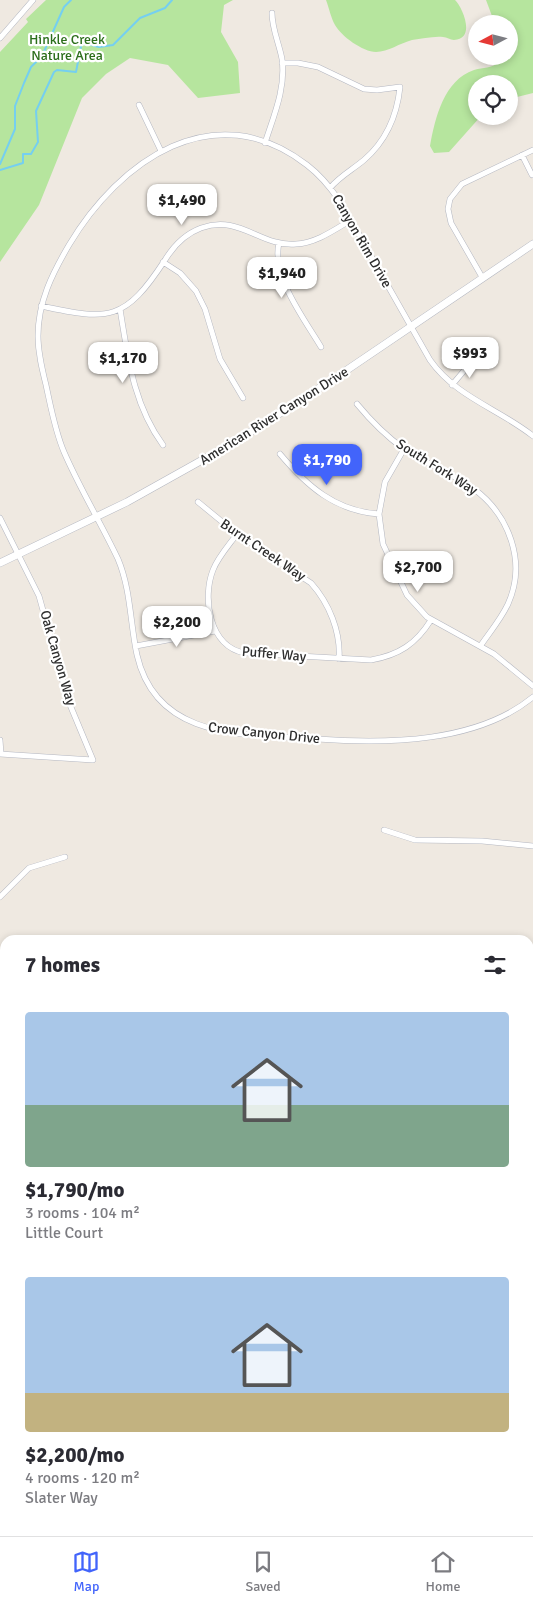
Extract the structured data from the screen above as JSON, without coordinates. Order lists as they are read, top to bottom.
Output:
{
  "streets": {
    "main road": ["American River Canyon Drive"],
    "street": [
      "Canyon Rim Drive",
      "South Fork Way",
      "Burnt Creek Way",
      "Puffer Way",
      "Oak Canyon Way",
      "Crow Canyon Drive"
    ]
  },
  "crossings": [
    ["Canyon Rim Drive", "American River Canyon Drive"],
    ["Canyon Rim Drive", "Crow Canyon Drive"],
    ["American River Canyon Drive", "Oak Canyon Way"],
    ["American River Canyon Drive", "Crow Canyon Drive"],
    ["Burnt Creek Way", "Puffer Way"]
  ],
  "parks": ["Hinkle Creek Nature Area"],
  "north": "left",
  "page": {
    "price": [
      "$1,490",
      "$1,940",
      "$993",
      "$1,170",
      "$1,790",
      "$2,700",
      "$2,200"
    ],
    "heading": "7 homes",
    "list": [
      {
        "name": "$1,790/mo",
        "note": "3 rooms · 104 m² · Little Court"
      },
      {
        "name": "$2,200/mo",
        "note": "4 rooms · 120 m² · Slater Way"
      }
    ],
    "tabs": ["Map", "Saved", "Home"]
  }
}
